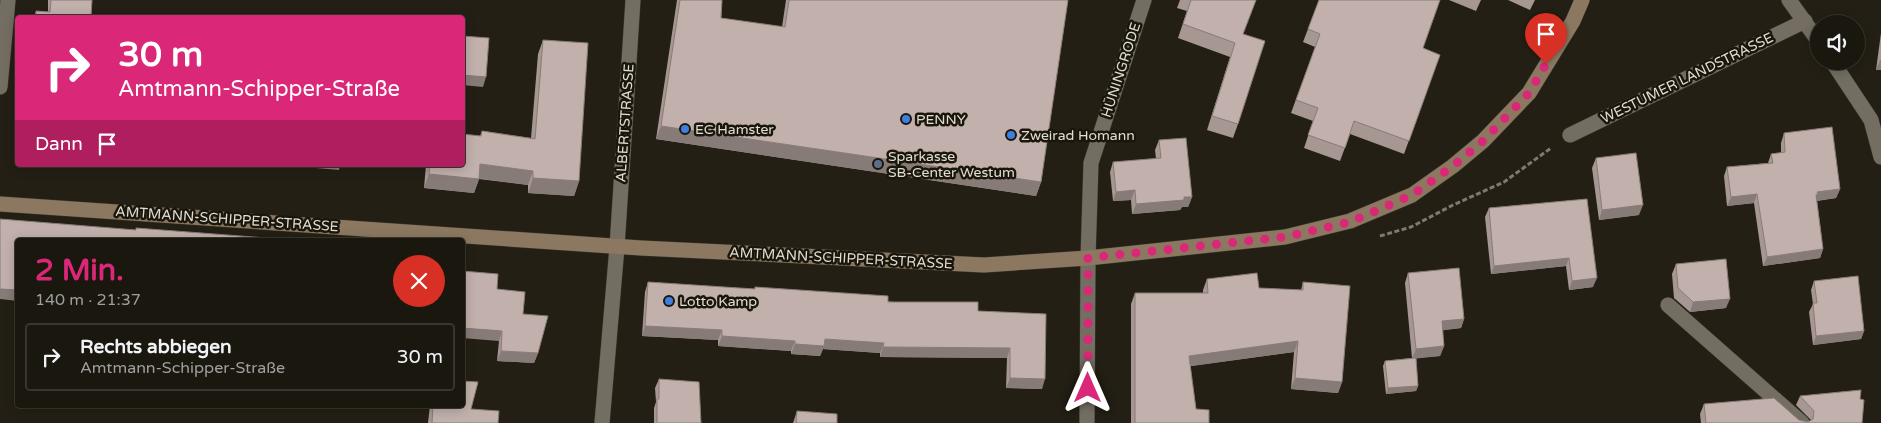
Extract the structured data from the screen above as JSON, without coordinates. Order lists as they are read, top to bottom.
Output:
{
  "streets": {
    "street": [
      "HÜNINGRODE",
      "WESTUMER LANDSTRASSE",
      "ALBERTSTRASSE",
      "AMTMANN-SCHIPPER-STRASSE"
    ]
  },
  "crossings": [
    ["HÜNINGRODE", "AMTMANN-SCHIPPER-STRASSE"],
    ["ALBERTSTRASSE", "AMTMANN-SCHIPPER-STRASSE"]
  ],
  "places": [
    "PENNY",
    "EC Hamster",
    "Zweirad Homann",
    "Sparkasse SB-Center Westum",
    "Lotto Kamp"
  ],
  "page": {
    "turn": ["30 m", "Amtmann-Schipper-Straße"],
    "then": "Dann",
    "heading": ["2 Min.", "140 m · 21:37"],
    "list": [
      {
        "name": "Rechts abbiegen",
        "note": "Amtmann-Schipper-Straße",
        "value": "30 m"
      }
    ]
  }
}
